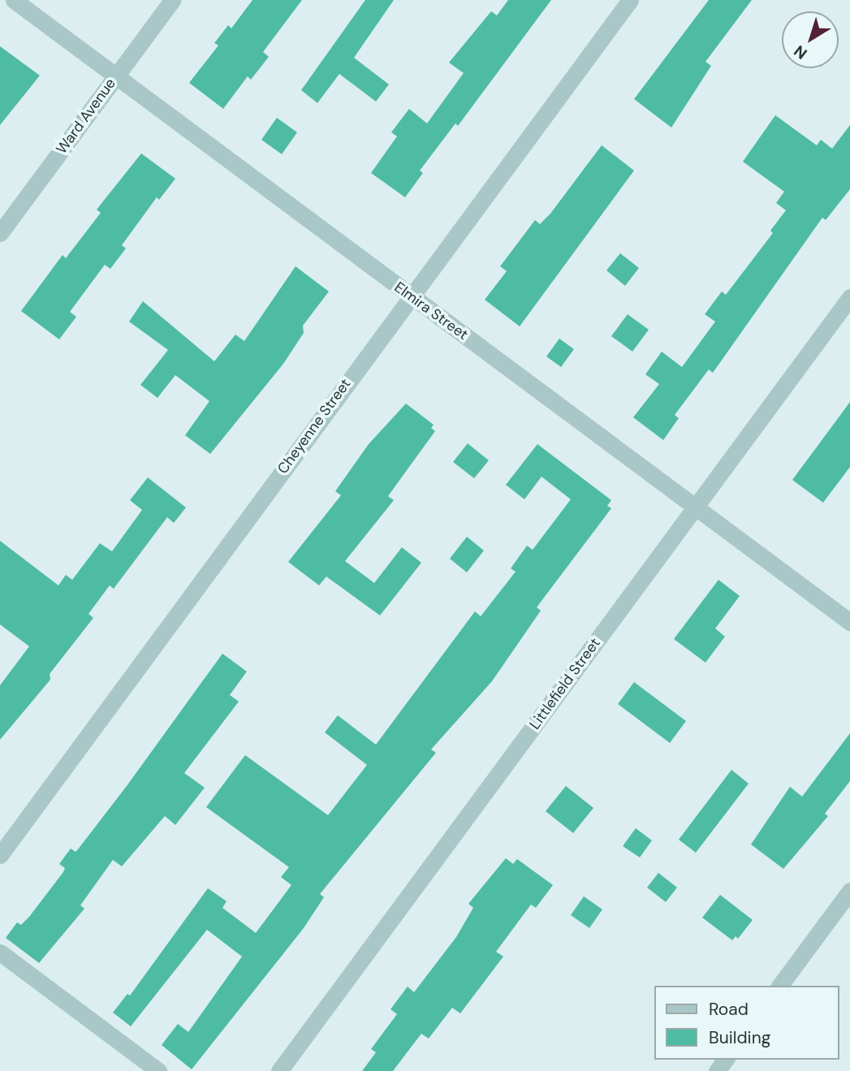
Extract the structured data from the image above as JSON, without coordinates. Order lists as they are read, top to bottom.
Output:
{
  "streets": {
    "street": [
      "Ward Avenue",
      "Elmira Street",
      "Cheyenne Street",
      "Littlefield Street"
    ]
  },
  "crossings": [
    ["Ward Avenue", "Elmira Street"],
    ["Elmira Street", "Cheyenne Street"],
    ["Elmira Street", "Littlefield Street"]
  ],
  "legend": ["Road", "Building"],
  "north": "bottom left"
}
